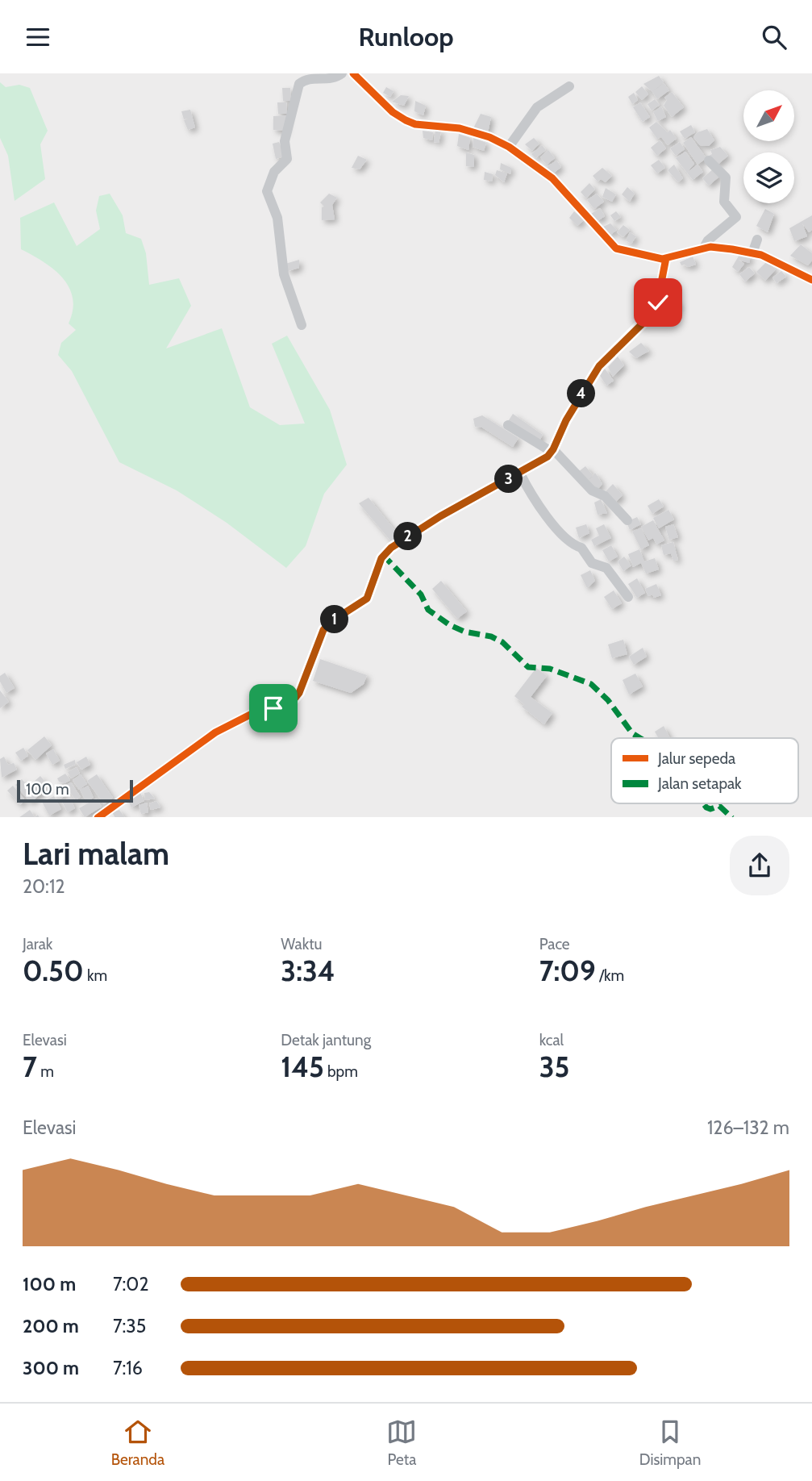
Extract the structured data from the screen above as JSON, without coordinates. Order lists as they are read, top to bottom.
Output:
{
  "legend": ["Jalur sepeda", "Jalan setapak"],
  "scale_bar": "100 m",
  "north": "top right",
  "page": {
    "header": "Runloop",
    "pins": [
      "4",
      "3",
      "2",
      "1"
    ],
    "scale": "100 m",
    "heading": ["Lari malam", "20:12"],
    "stats": [
      ["Jarak", "0.50 km"],
      ["Waktu", "3:34"],
      ["Pace", "7:09 /km"],
      ["Elevasi", "7 m"],
      ["Detak jantung", "145 bpm"],
      ["kcal", "35"]
    ],
    "chart": ["Elevasi", "126–132 m"],
    "list": [
      {
        "name": "100 m",
        "note": "7:02"
      },
      {
        "name": "200 m",
        "note": "7:35"
      },
      {
        "name": "300 m",
        "note": "7:16"
      }
    ],
    "tabs": ["Beranda", "Peta", "Disimpan"]
  }
}
